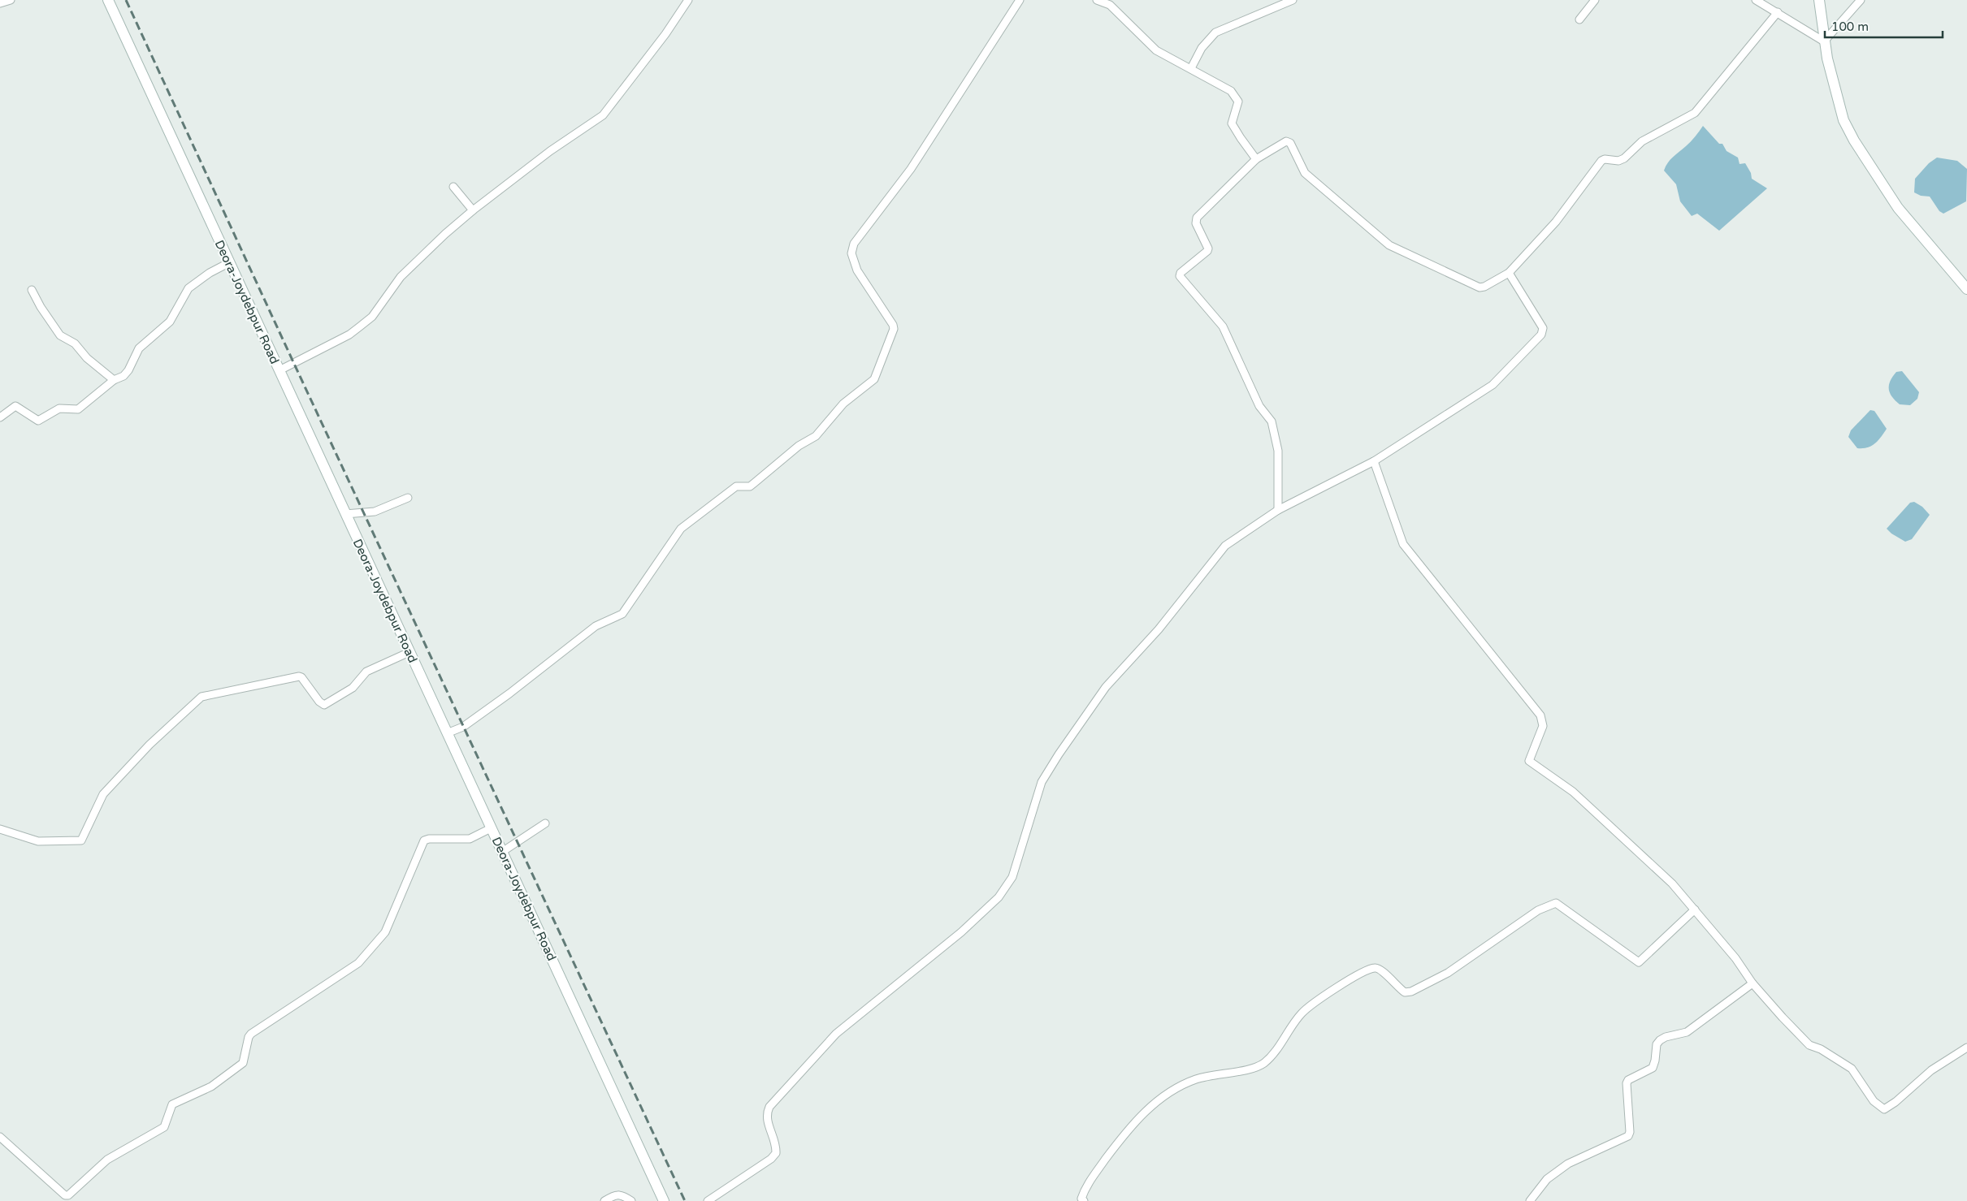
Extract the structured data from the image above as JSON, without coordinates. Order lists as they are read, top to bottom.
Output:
{
  "streets": {
    "street": ["Deora-Joydebpur Road"]
  },
  "scale_bar": "100 m"
}
